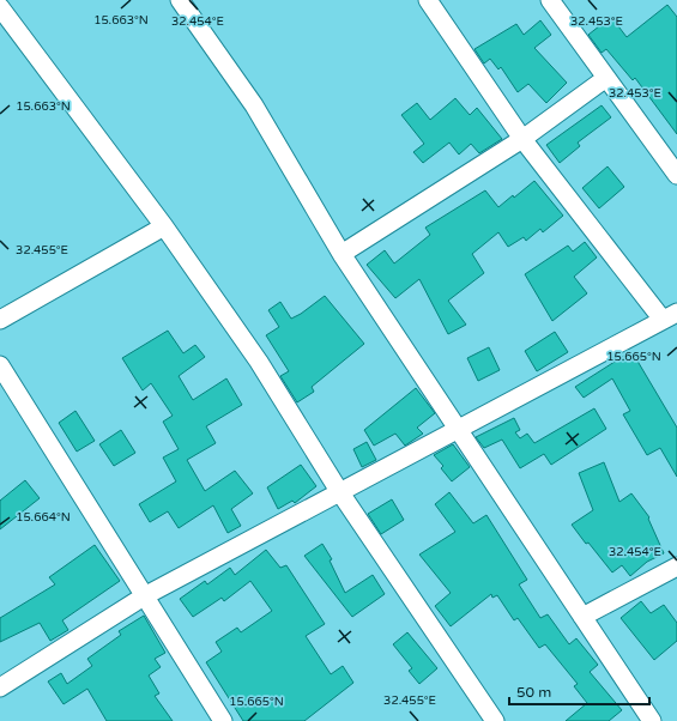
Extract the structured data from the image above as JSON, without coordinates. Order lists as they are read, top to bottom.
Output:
{
  "scale_bar": "50 m",
  "coordinates": [
    "15.663°N",
    "32.454°E",
    "32.453°E",
    "32.455°E",
    "15.665°N",
    "15.664°N"
  ]
}
